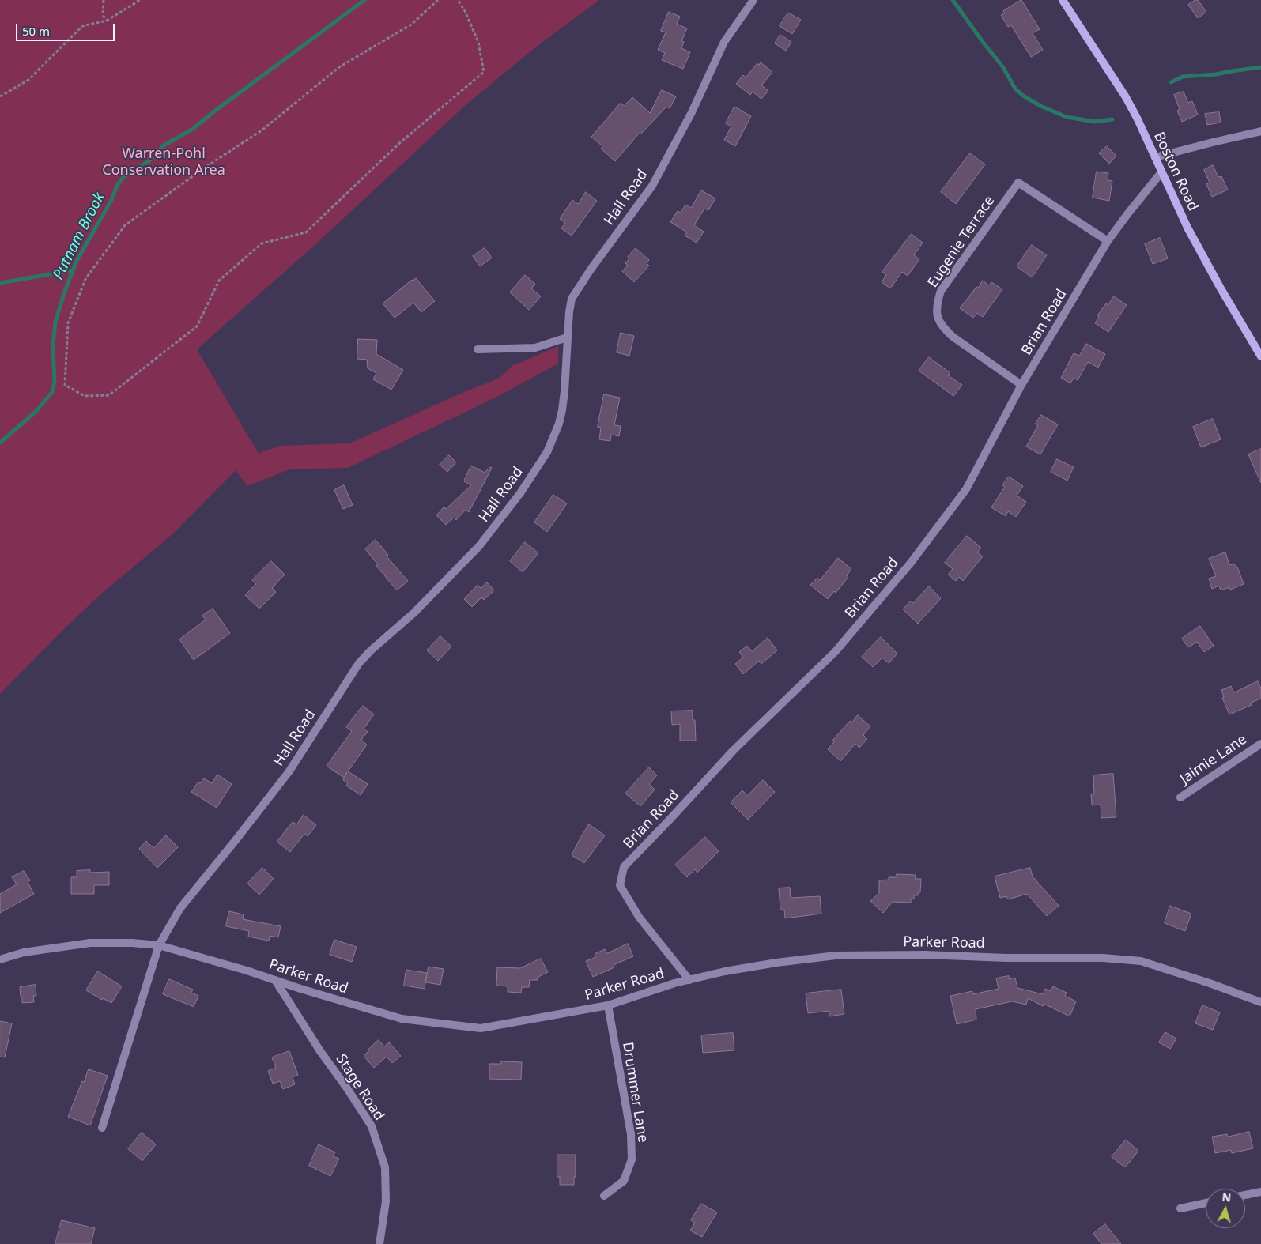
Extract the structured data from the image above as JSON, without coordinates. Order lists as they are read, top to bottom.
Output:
{
  "streets": {
    "main road": ["Boston Road"],
    "street": [
      "Hall Road",
      "Eugenie Terrace",
      "Brian Road",
      "Jaimie Lane",
      "Parker Road",
      "Stage Road",
      "Drummer Lane"
    ]
  },
  "crossings": [
    ["Boston Road", "Brian Road"],
    ["Hall Road", "Parker Road"],
    ["Eugenie Terrace", "Brian Road"],
    ["Brian Road", "Parker Road"],
    ["Parker Road", "Stage Road"],
    ["Parker Road", "Drummer Lane"]
  ],
  "water": ["Putnam Brook"],
  "parks": ["Warren-Pohl Conservation Area"],
  "scale_bar": "50 m",
  "north": "top"
}
